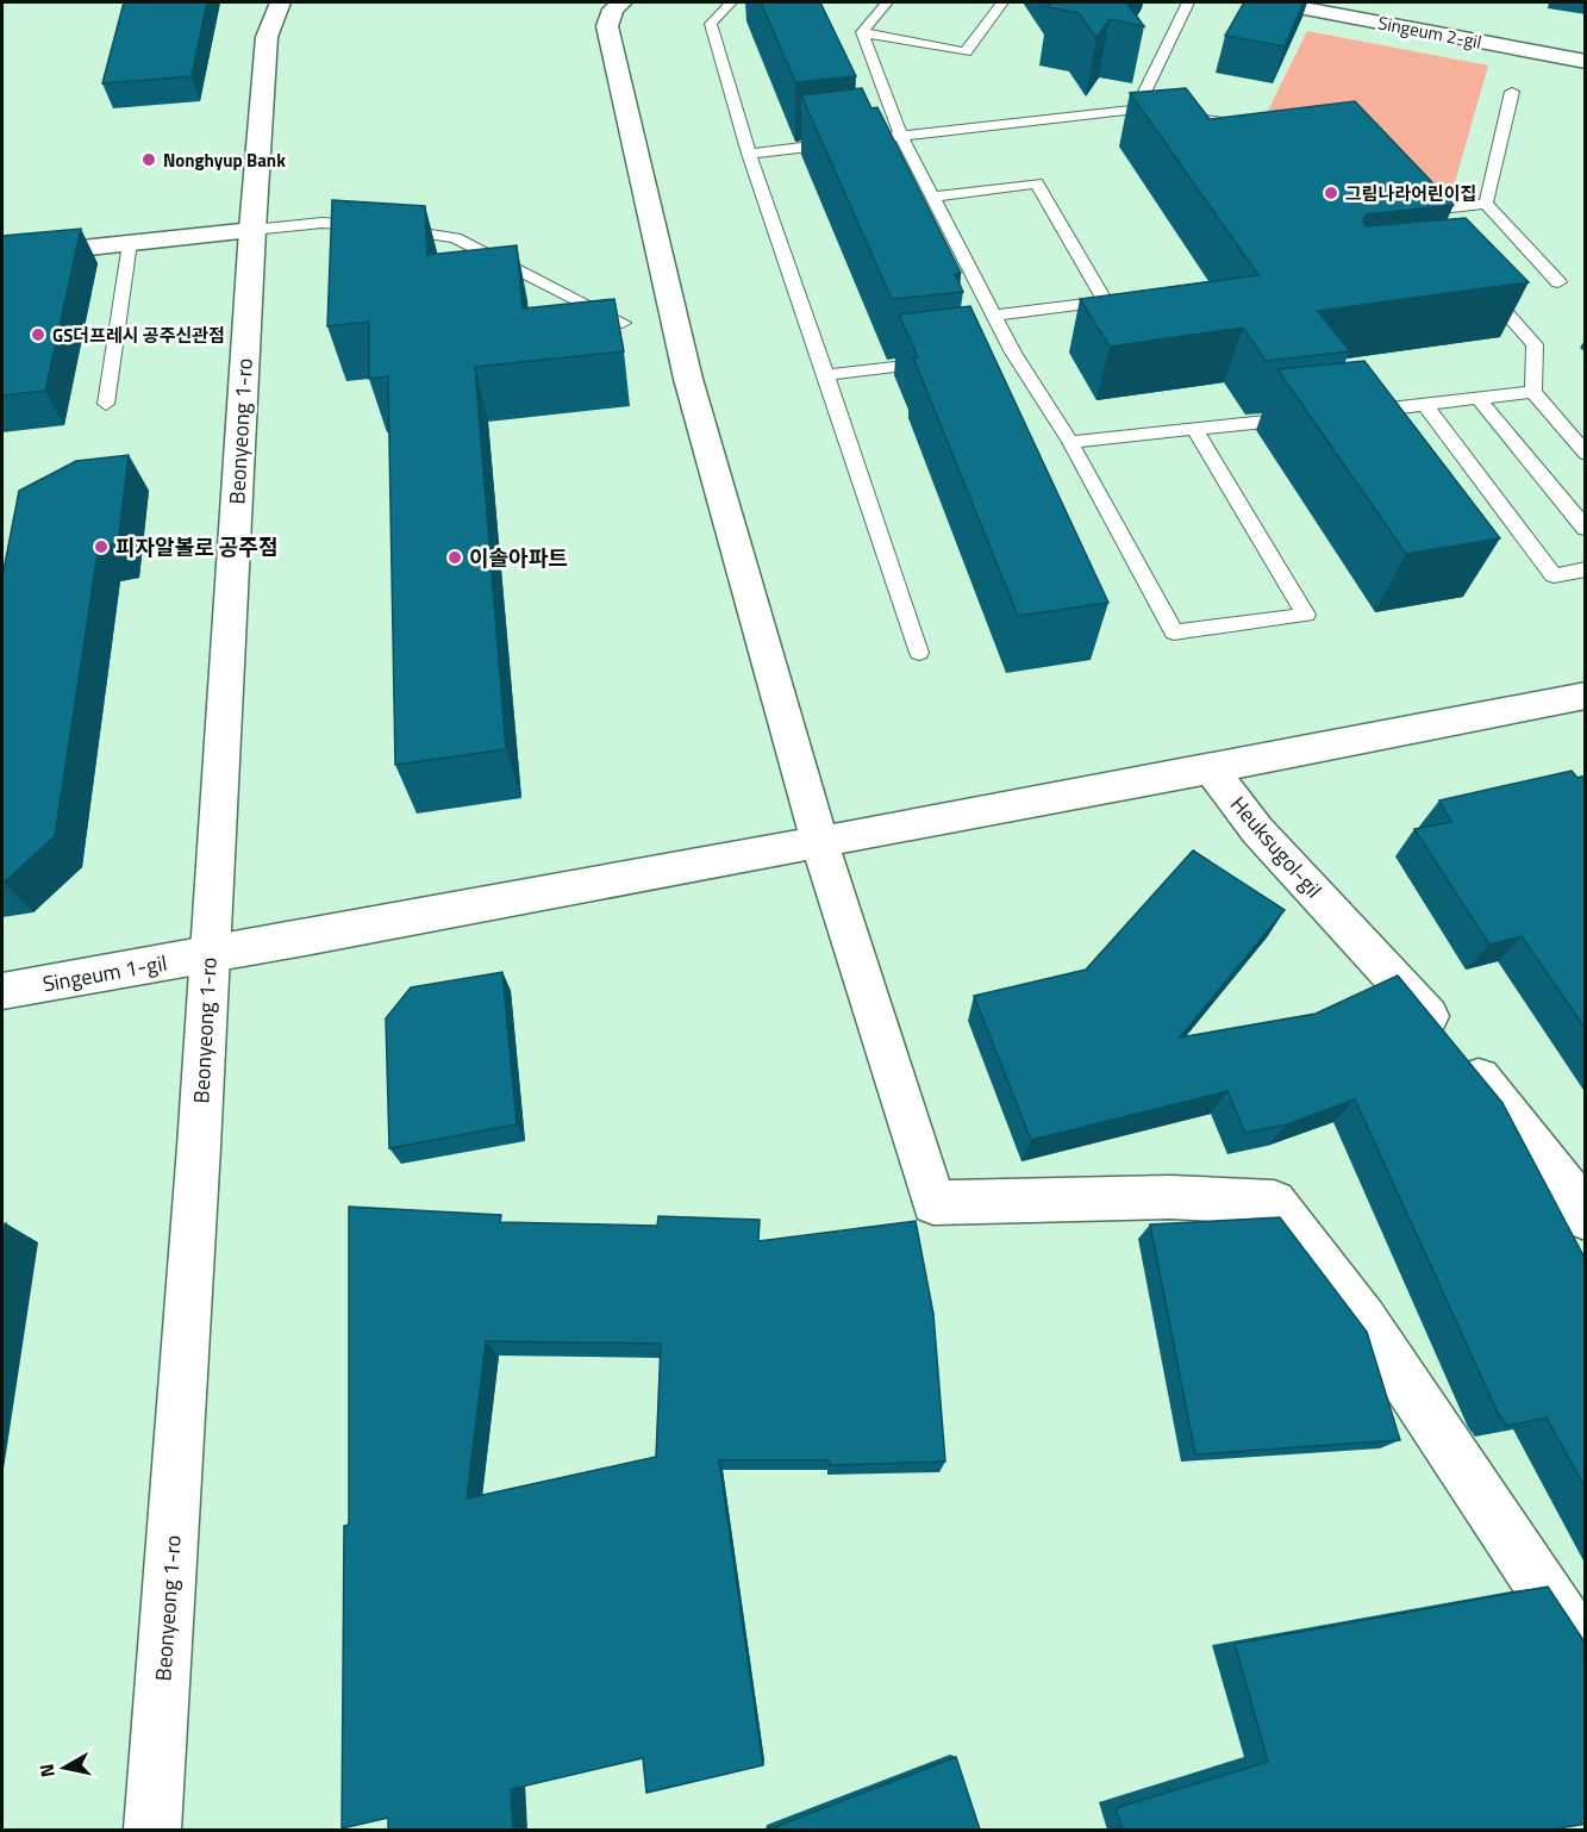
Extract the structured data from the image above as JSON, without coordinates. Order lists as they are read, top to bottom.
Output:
{
  "streets": {
    "street": [
      "Singeum 2-gil",
      "Beonyeong 1-ro",
      "Heuksugol-gil",
      "Singeum 1-gil"
    ]
  },
  "crossings": [
    ["Beonyeong 1-ro", "Singeum 1-gil"],
    ["Heuksugol-gil", "Singeum 1-gil"]
  ],
  "places": [
    "Nonghyup Bank",
    "그림나라어린이집",
    "GS더프레시 공주신관점",
    "피자알볼로 공주점",
    "이솔아파트"
  ],
  "north": "left"
}
